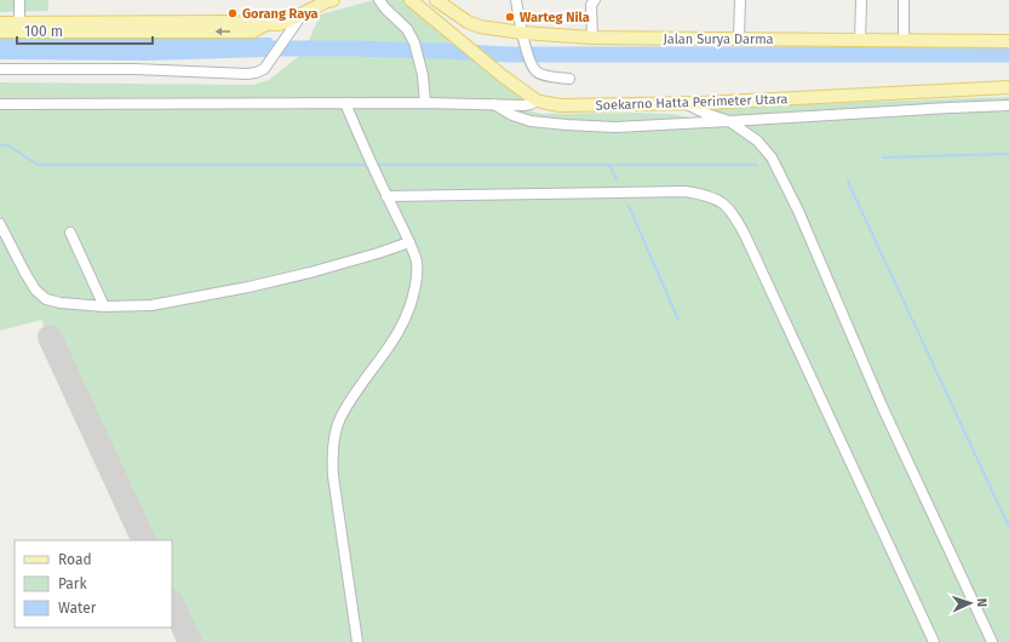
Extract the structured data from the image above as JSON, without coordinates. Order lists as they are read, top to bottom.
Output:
{
  "streets": {
    "main road": ["Jalan Surya Darma", "Soekarno Hatta Perimeter Utara"]
  },
  "places": ["Gorang Raya", "Warteg Nila"],
  "legend": ["Road", "Park", "Water"],
  "scale_bar": "100 m",
  "north": "right"
}
